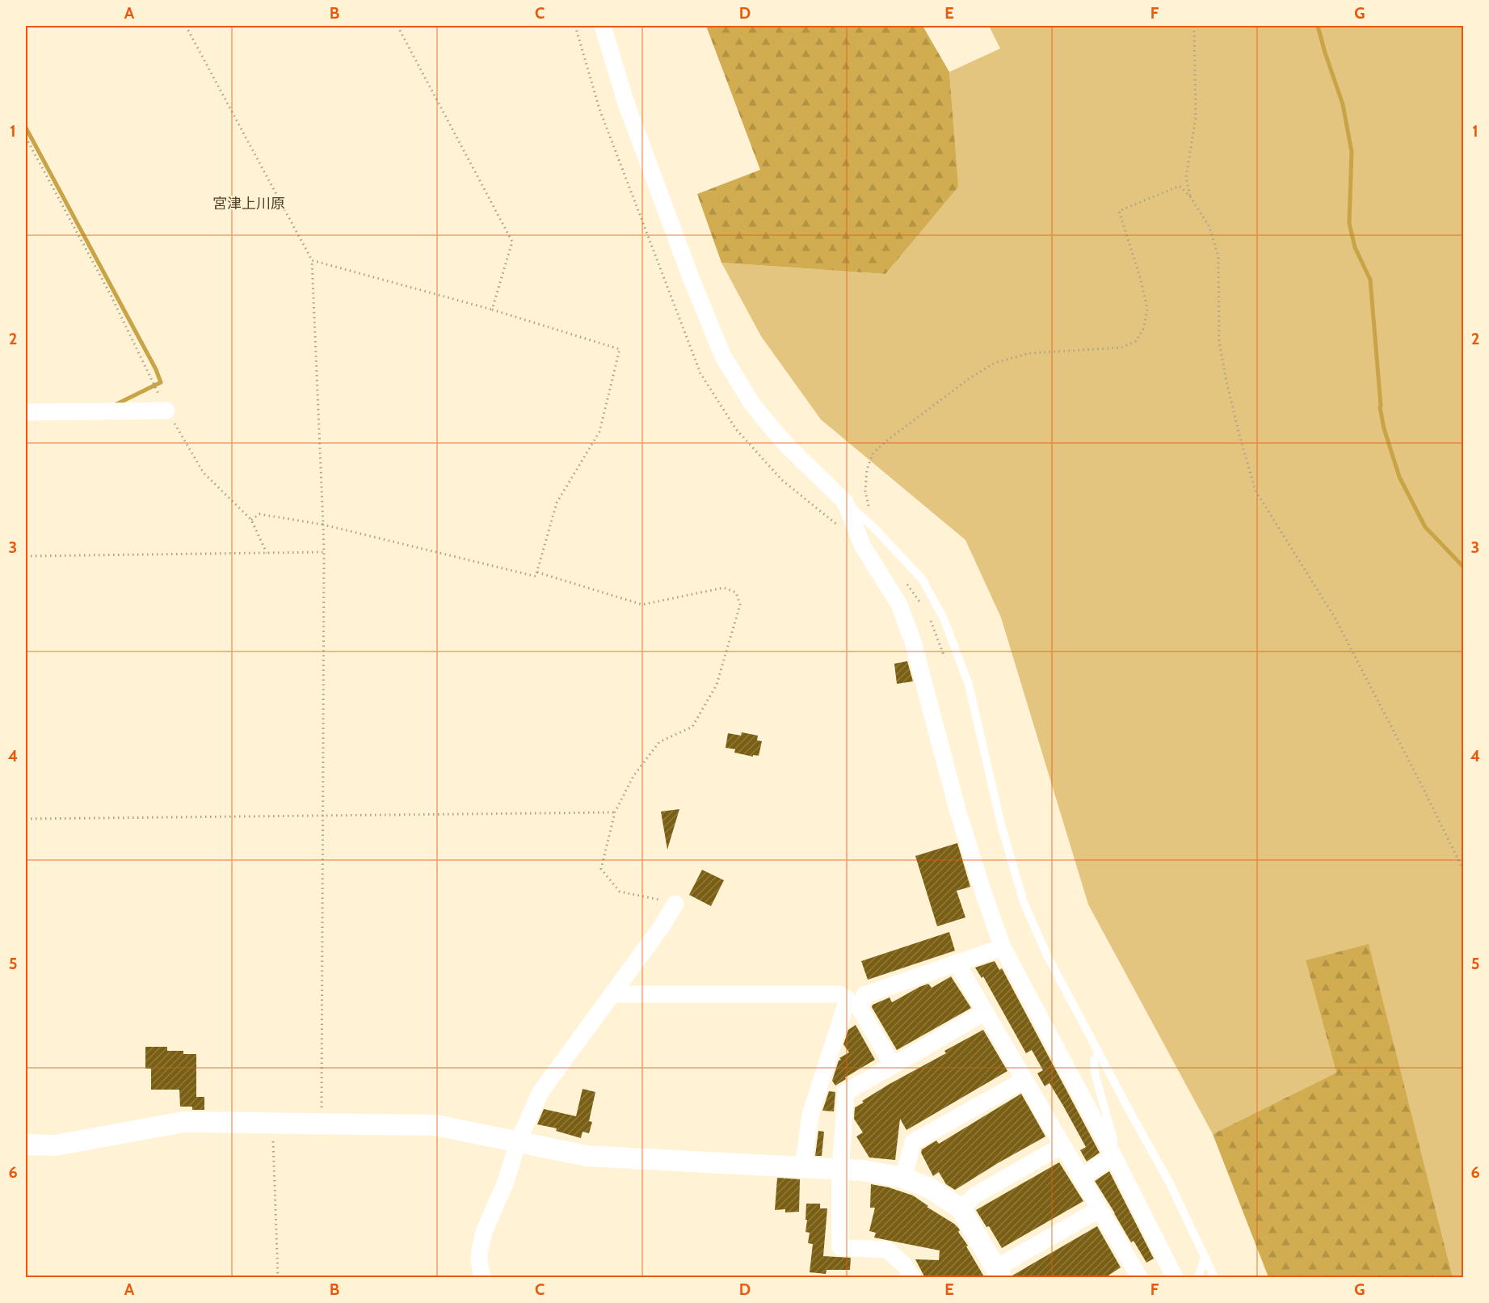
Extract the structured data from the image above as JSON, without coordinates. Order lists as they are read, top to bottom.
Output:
{
  "districts": ["宮津上川原"],
  "grid": {
    "columns": [
      "A",
      "B",
      "C",
      "D",
      "E",
      "F",
      "G"
    ],
    "rows": [
      "1",
      "2",
      "3",
      "4",
      "5",
      "6"
    ]
  }
}
